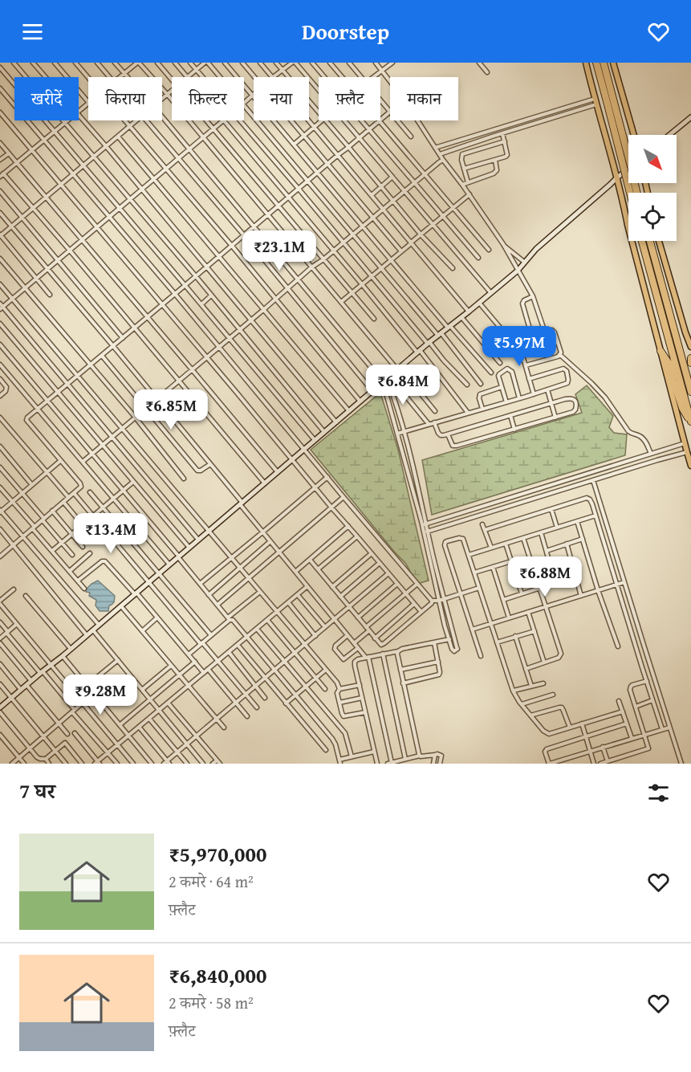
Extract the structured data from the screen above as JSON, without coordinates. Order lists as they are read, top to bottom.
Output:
{
  "north": "bottom right",
  "page": {
    "header": "Doorstep",
    "chip": [
      "खरीदें",
      "किराया",
      "फ़िल्टर",
      "नया",
      "फ़्लैट",
      "मकान"
    ],
    "price": [
      "₹23.1M",
      "₹5.97M",
      "₹6.84M",
      "₹6.85M",
      "₹13.4M",
      "₹6.88M",
      "₹9.28M"
    ],
    "heading": "7 घर",
    "list": [
      {
        "name": "₹5,970,000",
        "note": "2 कमरे · 64 m² · फ़्लैट"
      },
      {
        "name": "₹6,840,000",
        "note": "2 कमरे · 58 m² · फ़्लैट"
      }
    ]
  }
}
